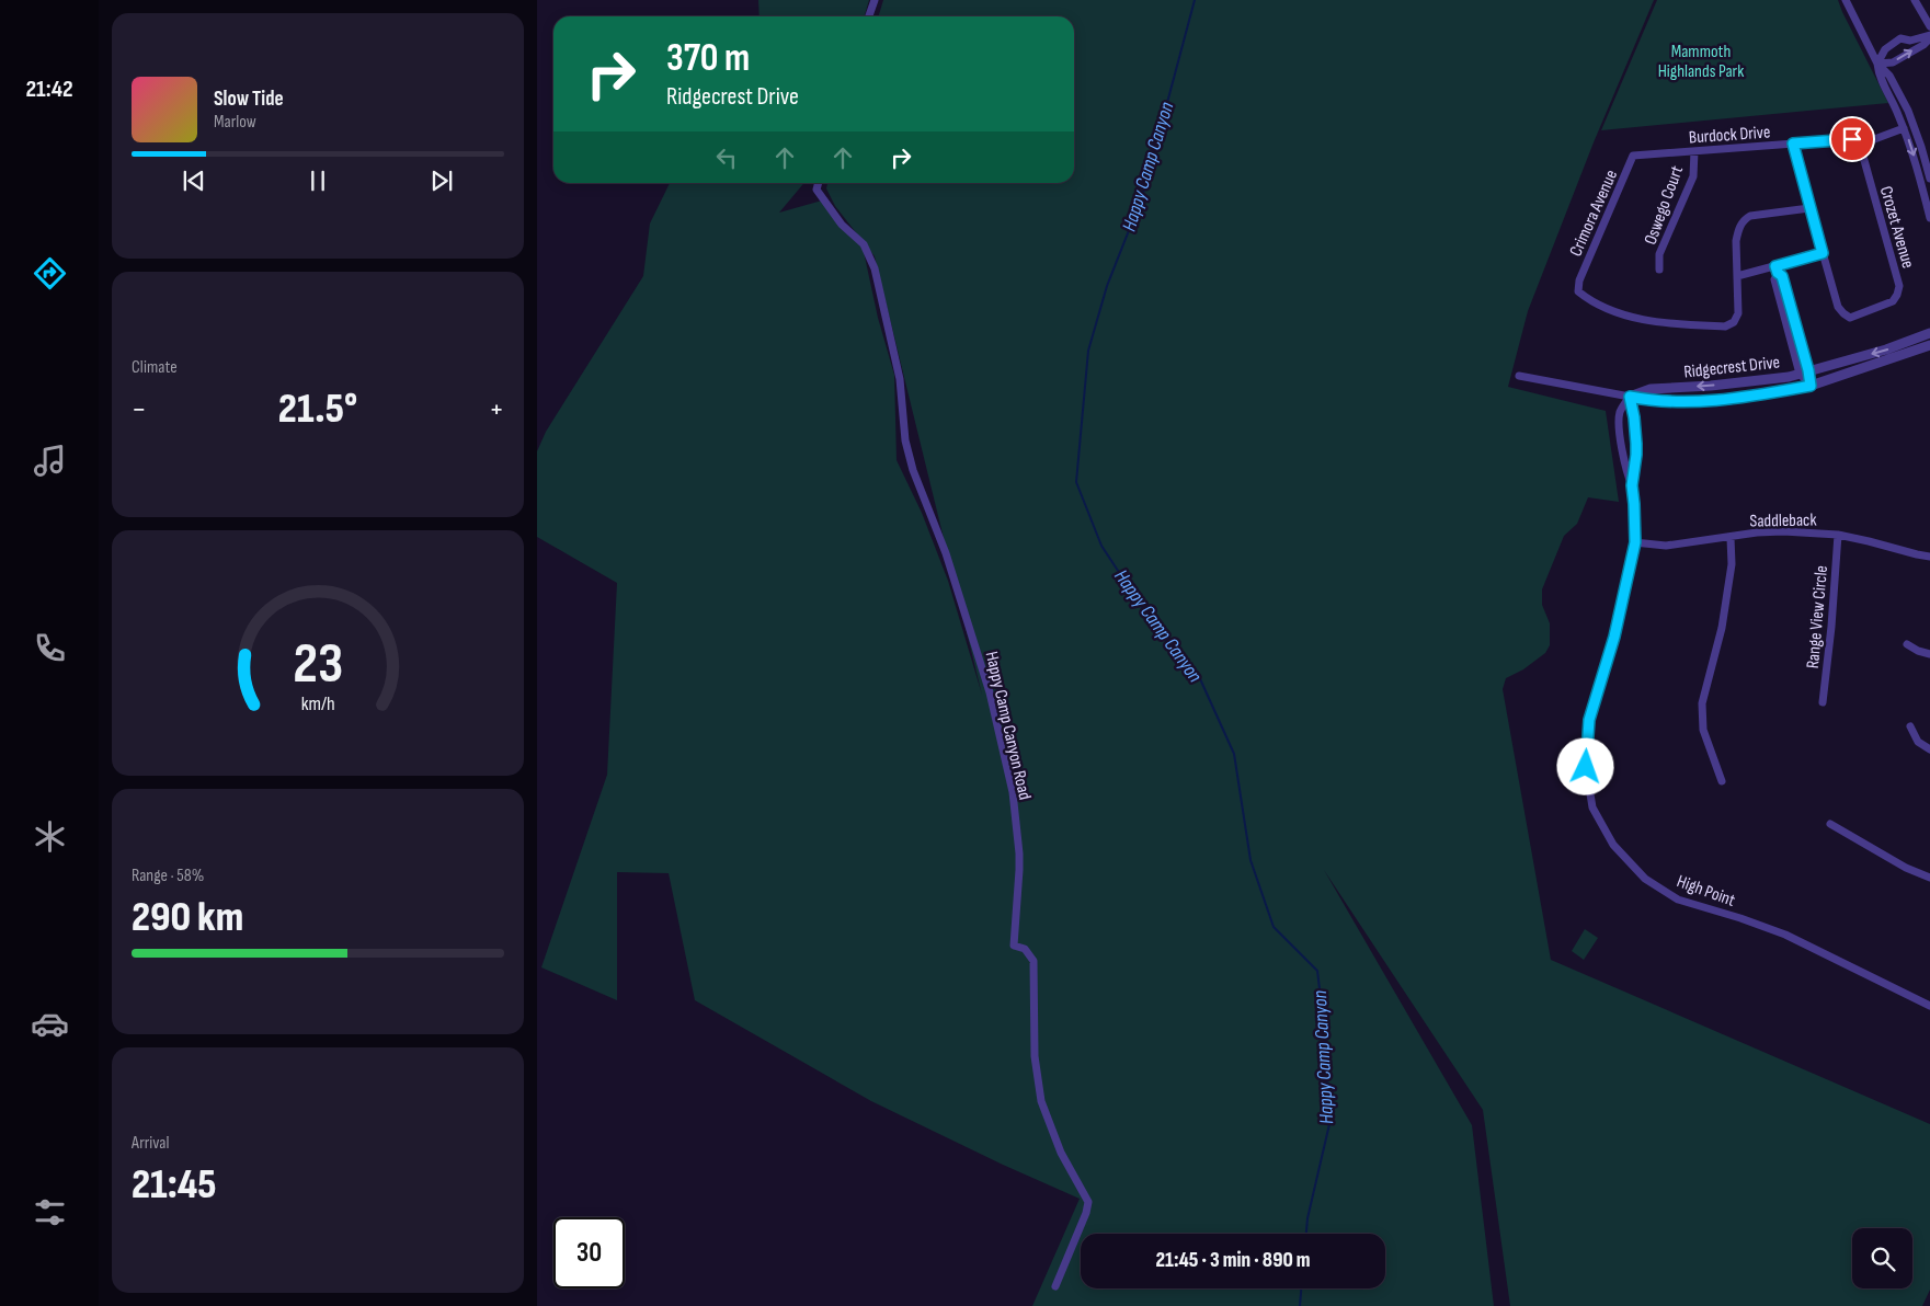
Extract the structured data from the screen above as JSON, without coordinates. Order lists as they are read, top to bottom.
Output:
{
  "streets": {
    "street": [
      "Burdock Drive",
      "Oswego Court",
      "Crimora Avenue",
      "Crozet Avenue",
      "Ridgecrest Drive",
      "Saddleback",
      "Range View Circle",
      "Happy Camp Canyon Road",
      "High Point"
    ]
  },
  "crossings": [
    ["Burdock Drive", "Oswego Court"],
    ["Burdock Drive", "Crimora Avenue"],
    ["Burdock Drive", "Crozet Avenue"],
    ["Ridgecrest Drive", "High Point"],
    ["Saddleback", "Range View Circle"],
    ["Saddleback", "High Point"]
  ],
  "water": ["Happy Camp Canyon"],
  "parks": ["Mammoth Highlands Park"],
  "page": {
    "tabs": "21:42",
    "turn": ["370 m", "Ridgecrest Drive"],
    "song": ["Slow Tide", "Marlow"],
    "tile": [
      "Climate",
      ["Range · 58%", "290 km"],
      ["Arrival", "21:45"]
    ],
    "heat": ["−", "21.5°", "+"],
    "limit": "30",
    "trip": "21:45 · 3 min · 890 m",
    "gauge": ["23", "km/h"]
  }
}
